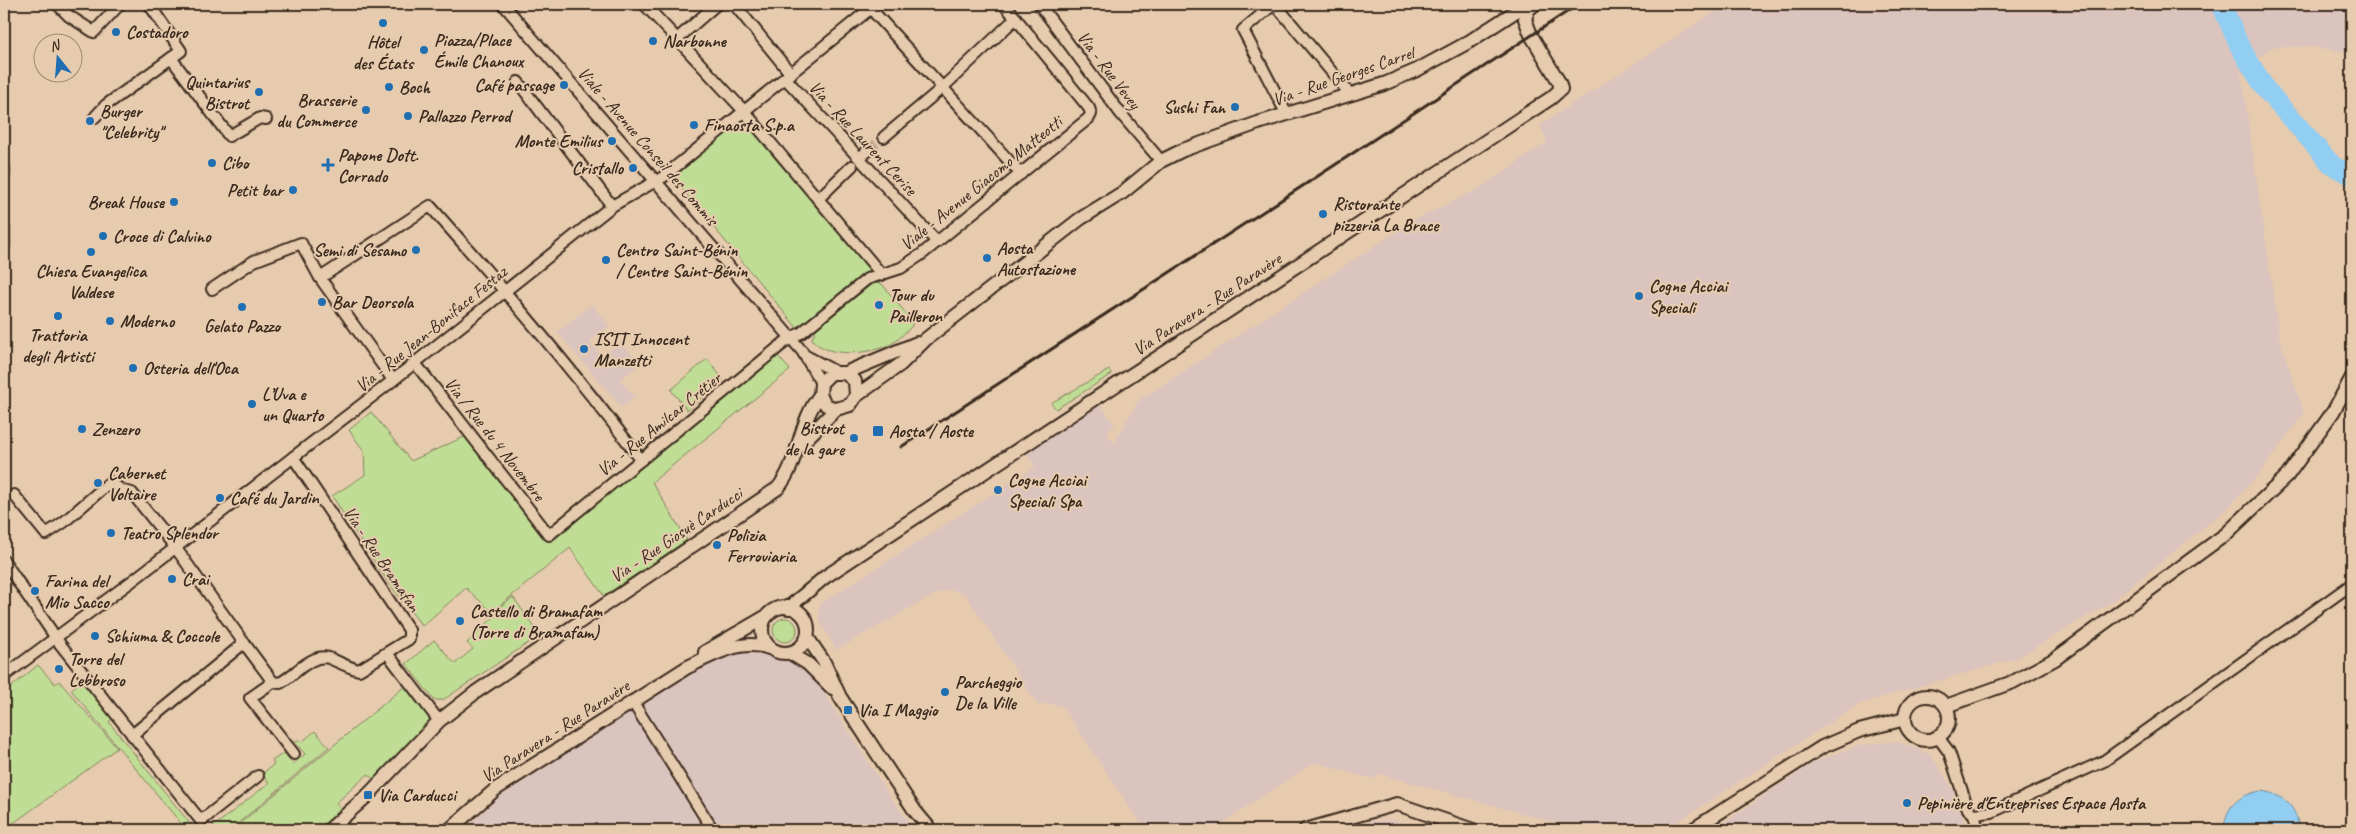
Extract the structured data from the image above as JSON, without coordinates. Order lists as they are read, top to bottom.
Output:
{
  "streets": {
    "street": [
      "Via - Rue Vevey",
      "Via - Rue Georges Carrel",
      "Via - Rue Laurent Cerise",
      "Viale - Avenue Conseil des Commis",
      "Viale - Avenue Giacomo Matteotti",
      "Via Paravera - Rue Paravère",
      "Via - Rue Jean-Boniface Festaz",
      "Via - Rue Amilcar Crétier",
      "Via / Rue du 4 Novembre",
      "Via - Rue Giosuè Carducci",
      "Via - Rue Bramafan"
    ]
  },
  "crossings": [
    ["Via - Rue Vevey", "Via - Rue Georges Carrel"],
    ["Via - Rue Georges Carrel", "Via Paravera - Rue Paravère"],
    ["Via - Rue Laurent Cerise", "Viale - Avenue Giacomo Matteotti"],
    ["Via - Rue Laurent Cerise", "Via - Rue Jean-Boniface Festaz"],
    ["Viale - Avenue Conseil des Commis", "Viale - Avenue Giacomo Matteotti"],
    ["Viale - Avenue Conseil des Commis", "Via - Rue Jean-Boniface Festaz"],
    ["Viale - Avenue Conseil des Commis", "Via - Rue Amilcar Crétier"],
    ["Viale - Avenue Giacomo Matteotti", "Via - Rue Amilcar Crétier"],
    ["Via - Rue Jean-Boniface Festaz", "Via / Rue du 4 Novembre"],
    ["Via - Rue Jean-Boniface Festaz", "Via - Rue Bramafan"],
    ["Via - Rue Amilcar Crétier", "Via / Rue du 4 Novembre"]
  ],
  "places": {
    "other": [
      "Hôtel des États",
      "Costadoro",
      "Narbonne",
      "Piazza/Place Émile Chanoux",
      "Café passage",
      "Boch",
      "Quintarius Bistrot",
      "Sushi Fan",
      "Brasserie du Commerce",
      "Pallazzo Perrod",
      "Burger \"Celebrity\"",
      "Finaosta S.p.a",
      "Monte Emilius",
      "Cibo",
      "Cristallo",
      "Petit bar",
      "Break House",
      "Ristorante pizzeria La Brace",
      "Croce di Calvino",
      "Semi di Sesamo",
      "Chiesa Evangelica Valdese",
      "Aosta Autostazione",
      "Centro Saint-Bénin / Centre Saint-Bénin",
      "Cogne Acciai Speciali",
      "Bar Deorsola",
      "Tour du Pailleron",
      "Gelato Pazzo",
      "Trattoria degli Artisti",
      "Moderno",
      "ISIT Innocent Manzetti",
      "Osteria dell'Oca",
      "L’Uva e un Quarto",
      "Zenzero",
      "Bistrot de la gare",
      "Cabernet Voltaire",
      "Cogne Acciai Speciali Spa",
      "Café du Jardin",
      "Teatro Splendor",
      "Polizia Ferroviaria",
      "Crai",
      "Farina del Mio Sacco",
      "Castello di Bramafam (Torre di Bramafam)",
      "Schiuma & Coccole",
      "Torre del Lebbroso",
      "Parcheggio De la Ville",
      "Pepinière d'Entreprises Espace Aosta"
    ],
    "health": ["Papone Dott. Corrado"],
    "transit": ["Aosta / Aoste", "Via I Maggio", "Via Carducci"]
  },
  "north": "top"
}
